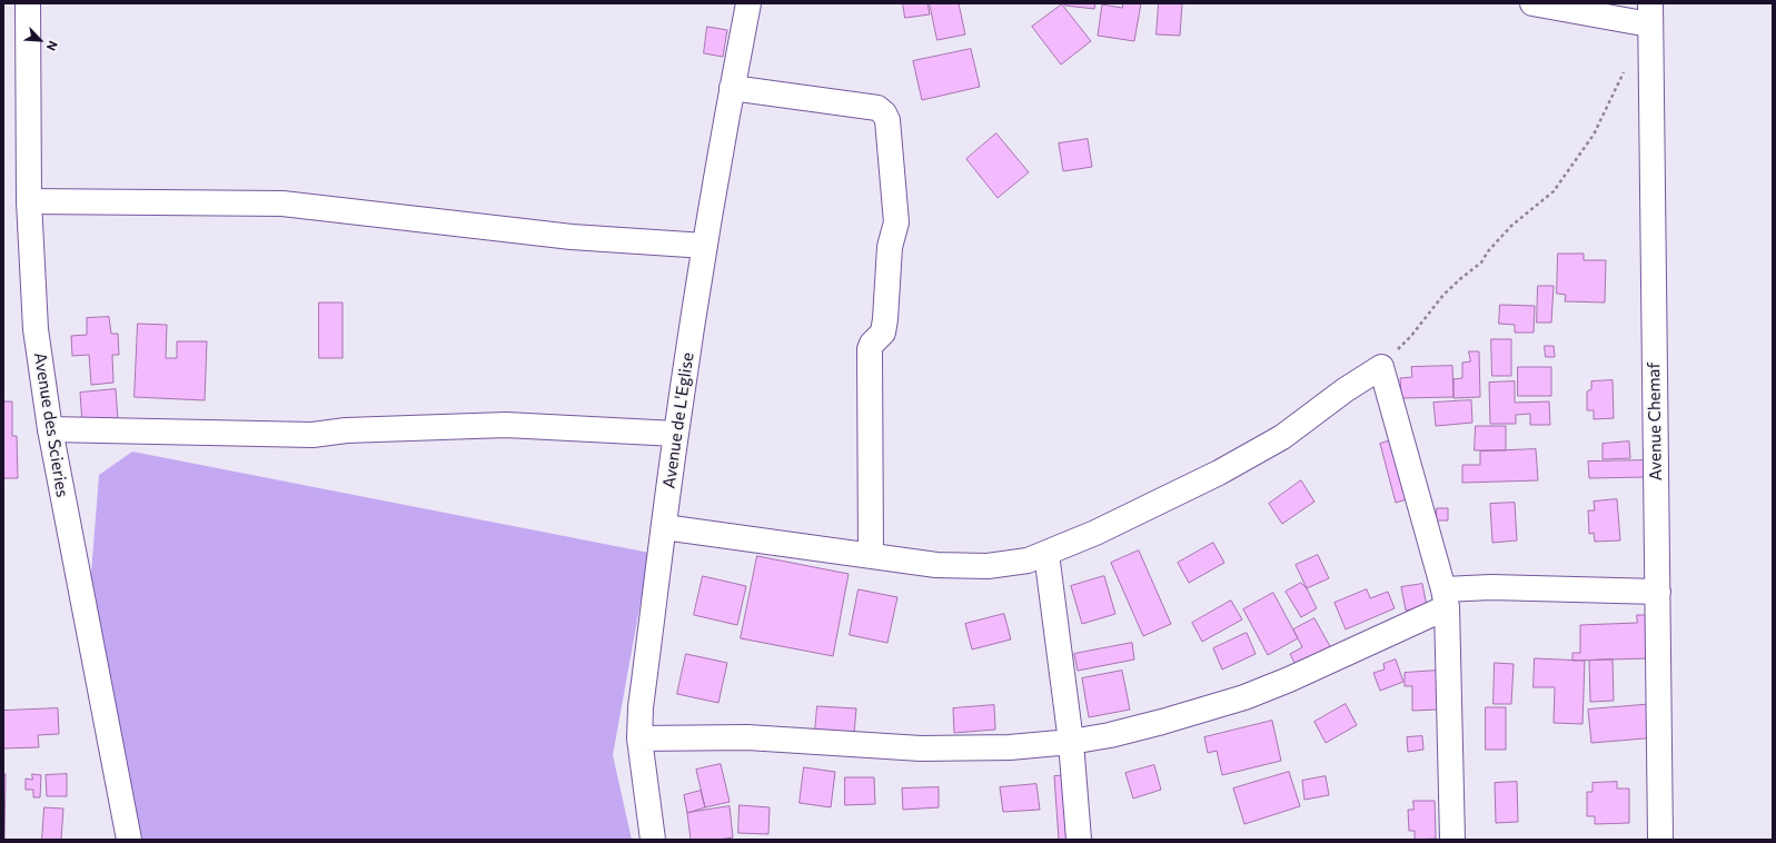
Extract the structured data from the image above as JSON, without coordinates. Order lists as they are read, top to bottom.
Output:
{
  "streets": {
    "street": ["Avenue de L'Eglise", "Avenue Chemaf", "Avenue des Scieries"]
  },
  "north": "bottom right"
}
